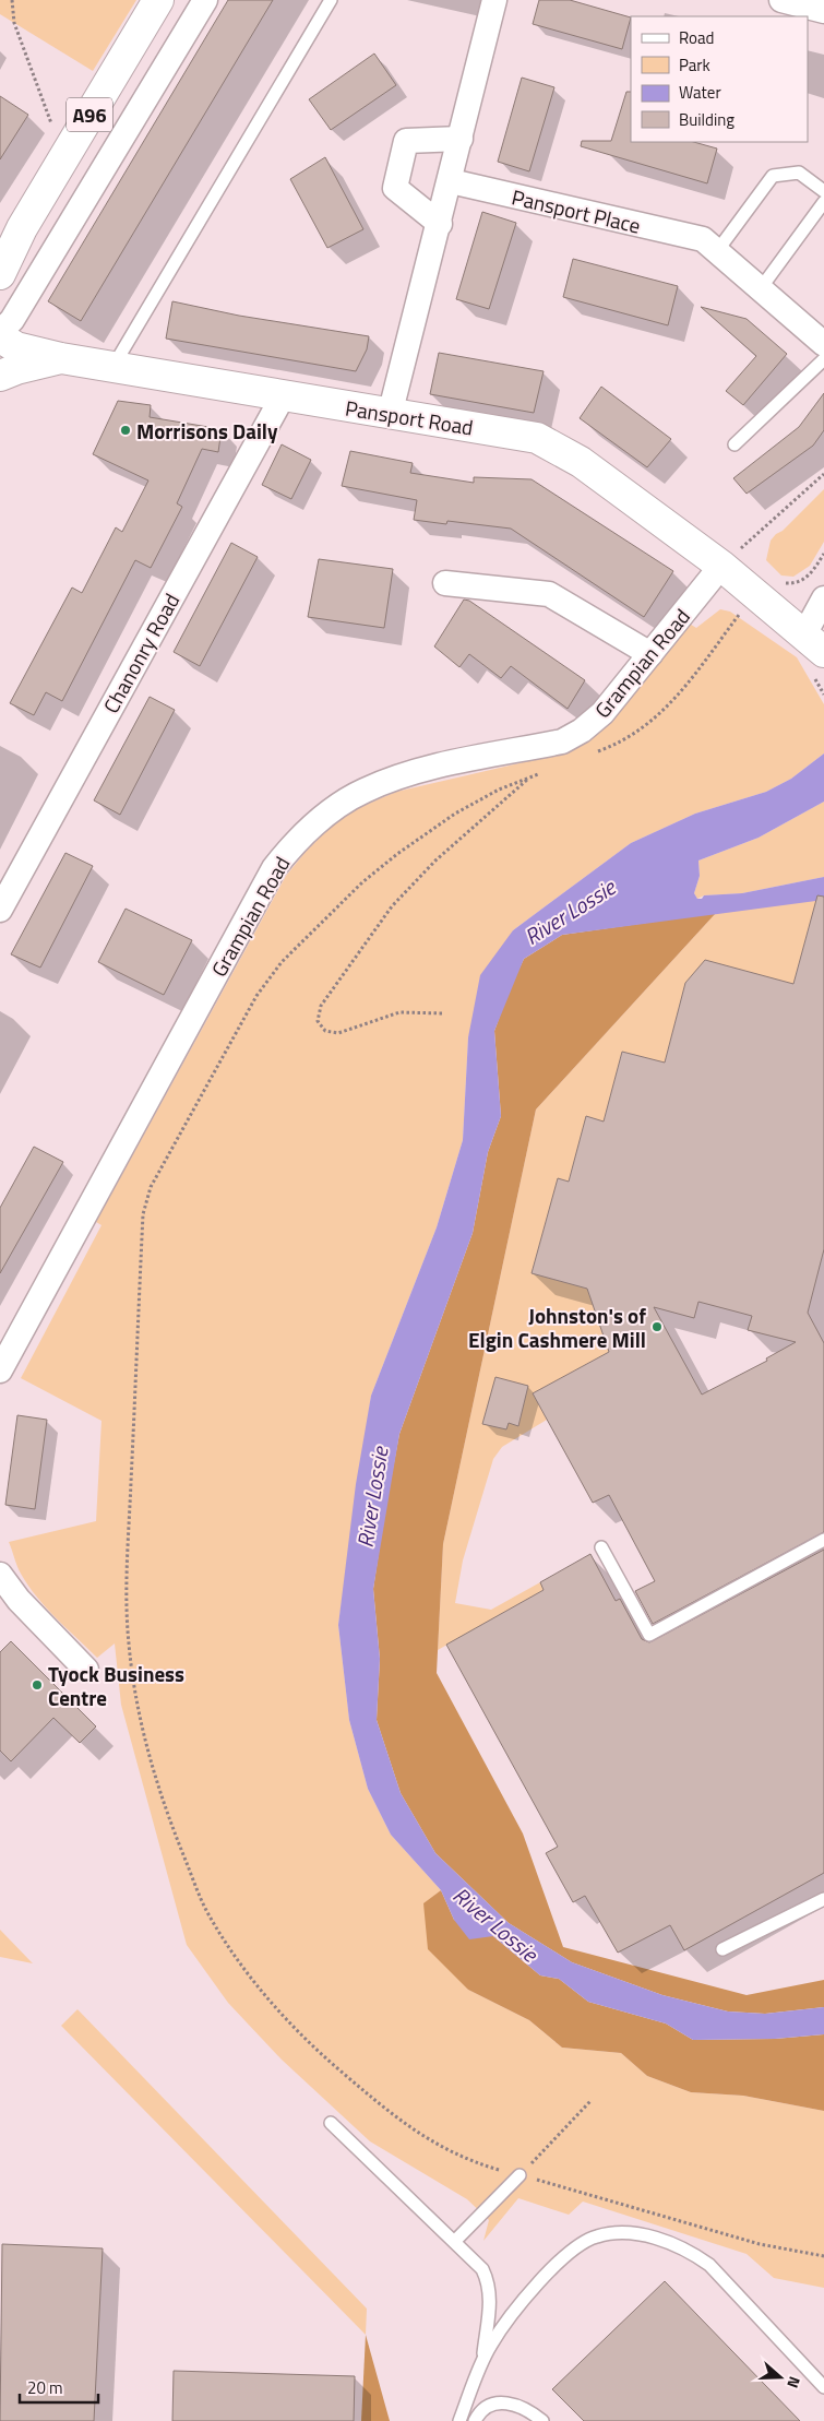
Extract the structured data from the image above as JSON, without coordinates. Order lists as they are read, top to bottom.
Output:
{
  "streets": {
    "main road": ["A96", "Pansport Road"],
    "street": ["Pansport Place", "Chanonry Road", "Grampian Road"]
  },
  "crossings": [
    ["Pansport Road", "Chanonry Road"],
    ["Pansport Road", "Grampian Road"]
  ],
  "water": ["River Lossie"],
  "places": ["Morrisons Daily", "Johnston's of Elgin Cashmere Mill", "Tyock Business Centre"],
  "legend": [
    "Road",
    "Park",
    "Water",
    "Building"
  ],
  "scale_bar": "20 m",
  "north": "right"
}
